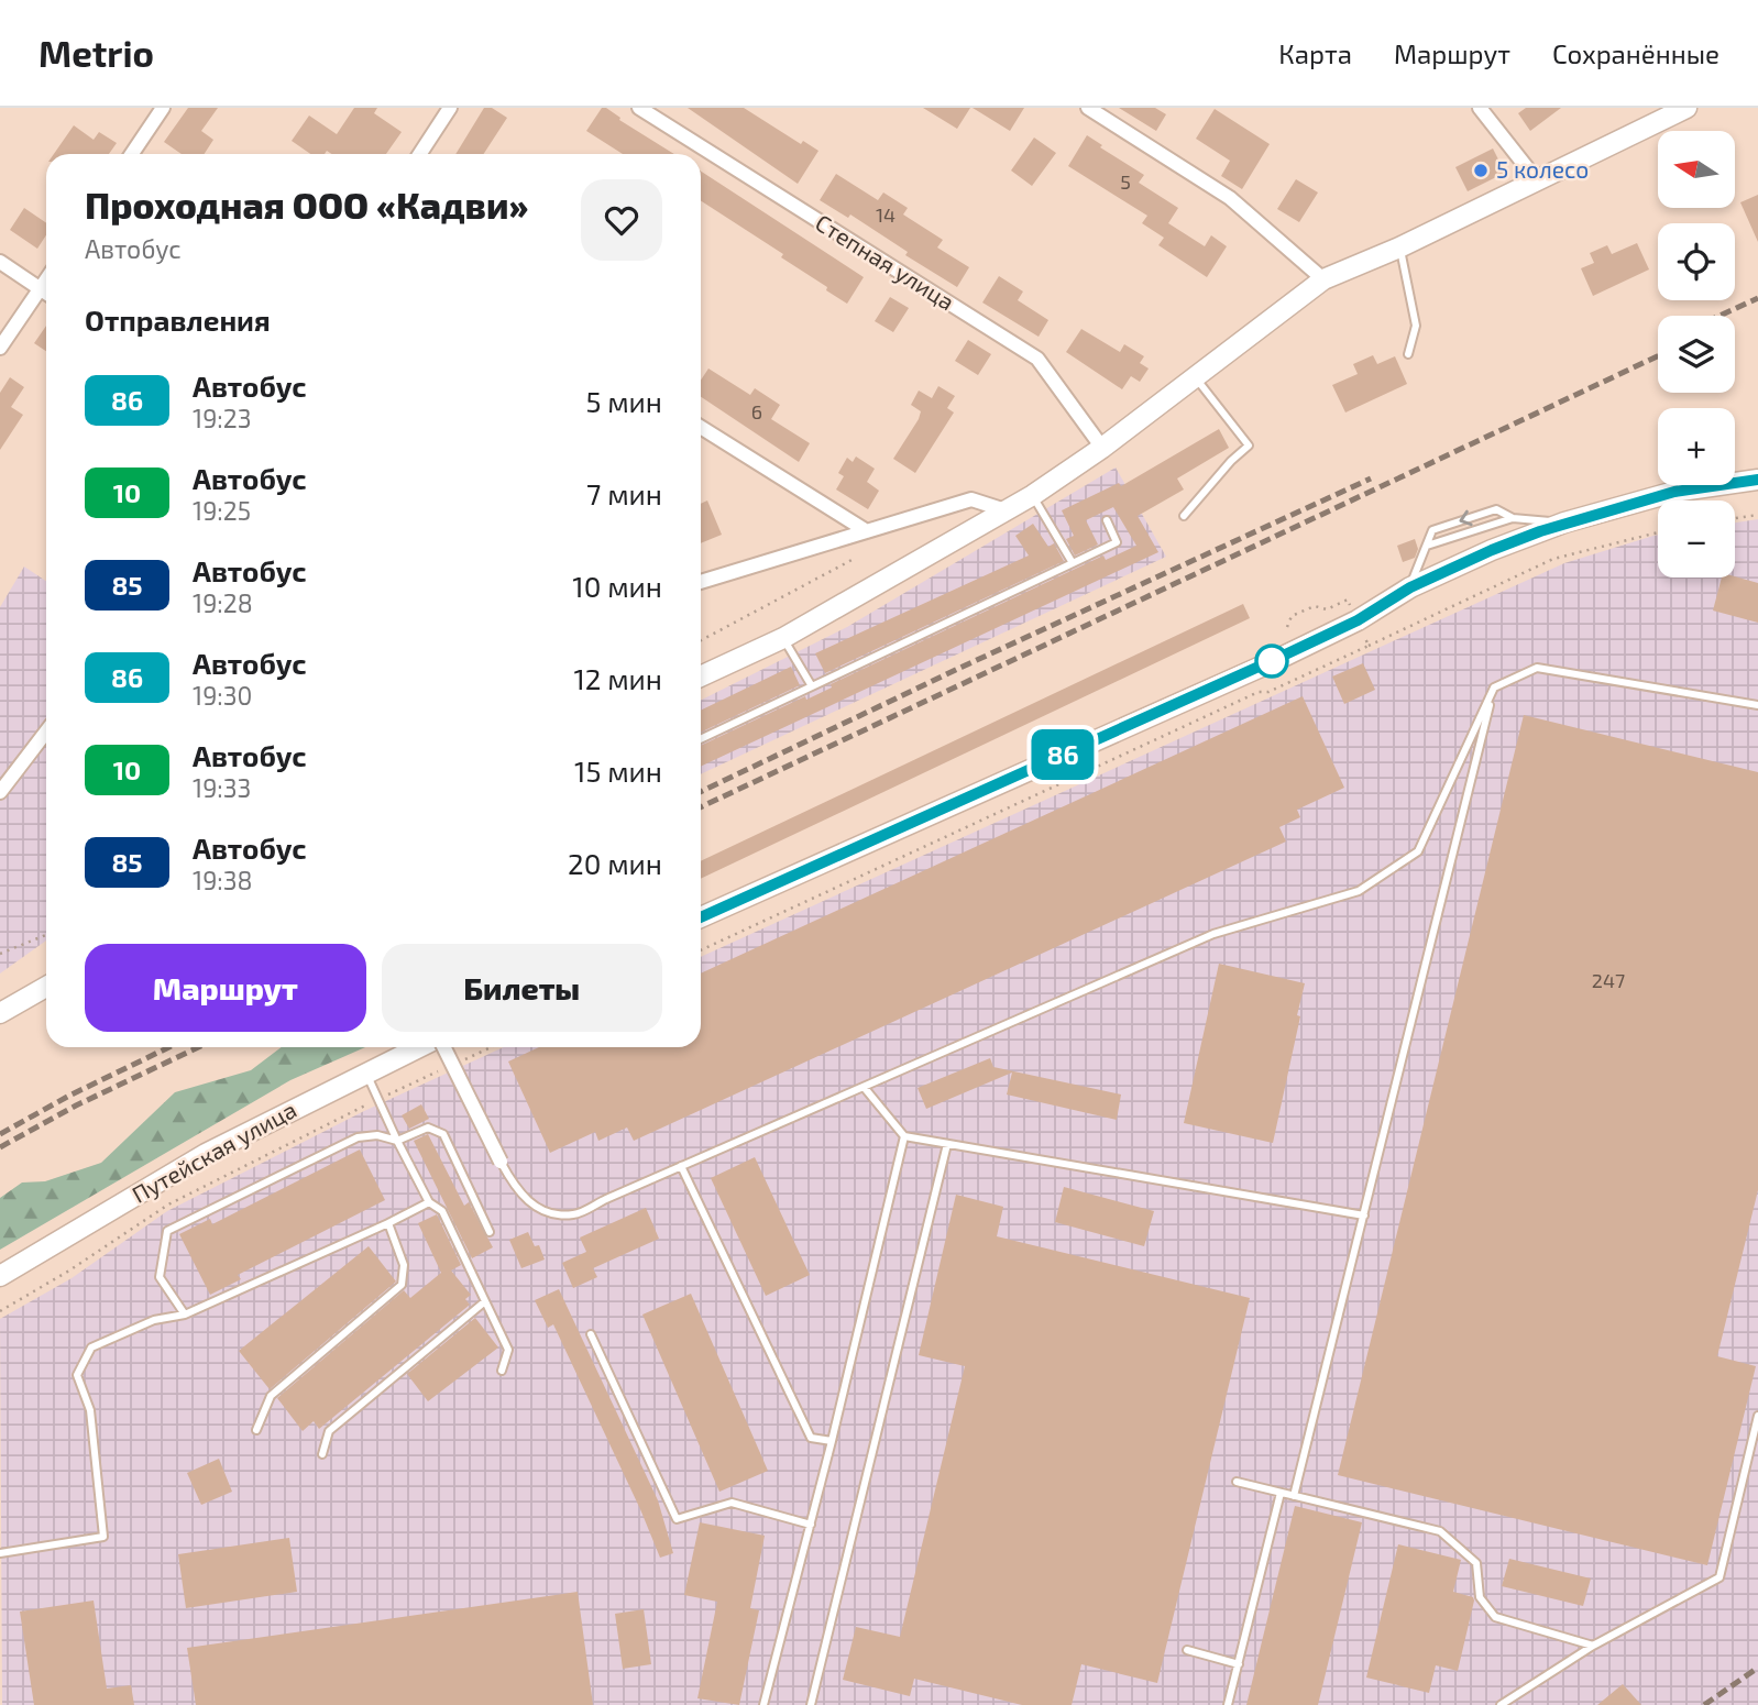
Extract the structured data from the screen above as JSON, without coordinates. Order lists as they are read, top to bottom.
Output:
{
  "streets": {
    "main road": ["Путейская улица"],
    "street": ["Степная улица"]
  },
  "places": ["5 колесо"],
  "lines": ["bus line 86"],
  "house_numbers": [
    "5",
    "14",
    "6",
    "247"
  ],
  "north": "left",
  "page": {
    "header": "Metrio",
    "nav": ["Карта", "Маршрут", "Сохранённые"],
    "on_map": "86",
    "map_buttons": ["+", "−"],
    "heading": [
      ["Проходная ООО «Кадви»", "Автобус"],
      "Отправления"
    ],
    "list": [
      {
        "mark": "86",
        "name": "Автобус",
        "note": "19:23",
        "value": "5 мин"
      },
      {
        "mark": "10",
        "name": "Автобус",
        "note": "19:25",
        "value": "7 мин"
      },
      {
        "mark": "85",
        "name": "Автобус",
        "note": "19:28",
        "value": "10 мин"
      },
      {
        "mark": "86",
        "name": "Автобус",
        "note": "19:30",
        "value": "12 мин"
      },
      {
        "mark": "10",
        "name": "Автобус",
        "note": "19:33",
        "value": "15 мин"
      },
      {
        "mark": "85",
        "name": "Автобус",
        "note": "19:38",
        "value": "20 мин"
      }
    ],
    "buttons": ["Маршрут", "Билеты"]
  }
}
